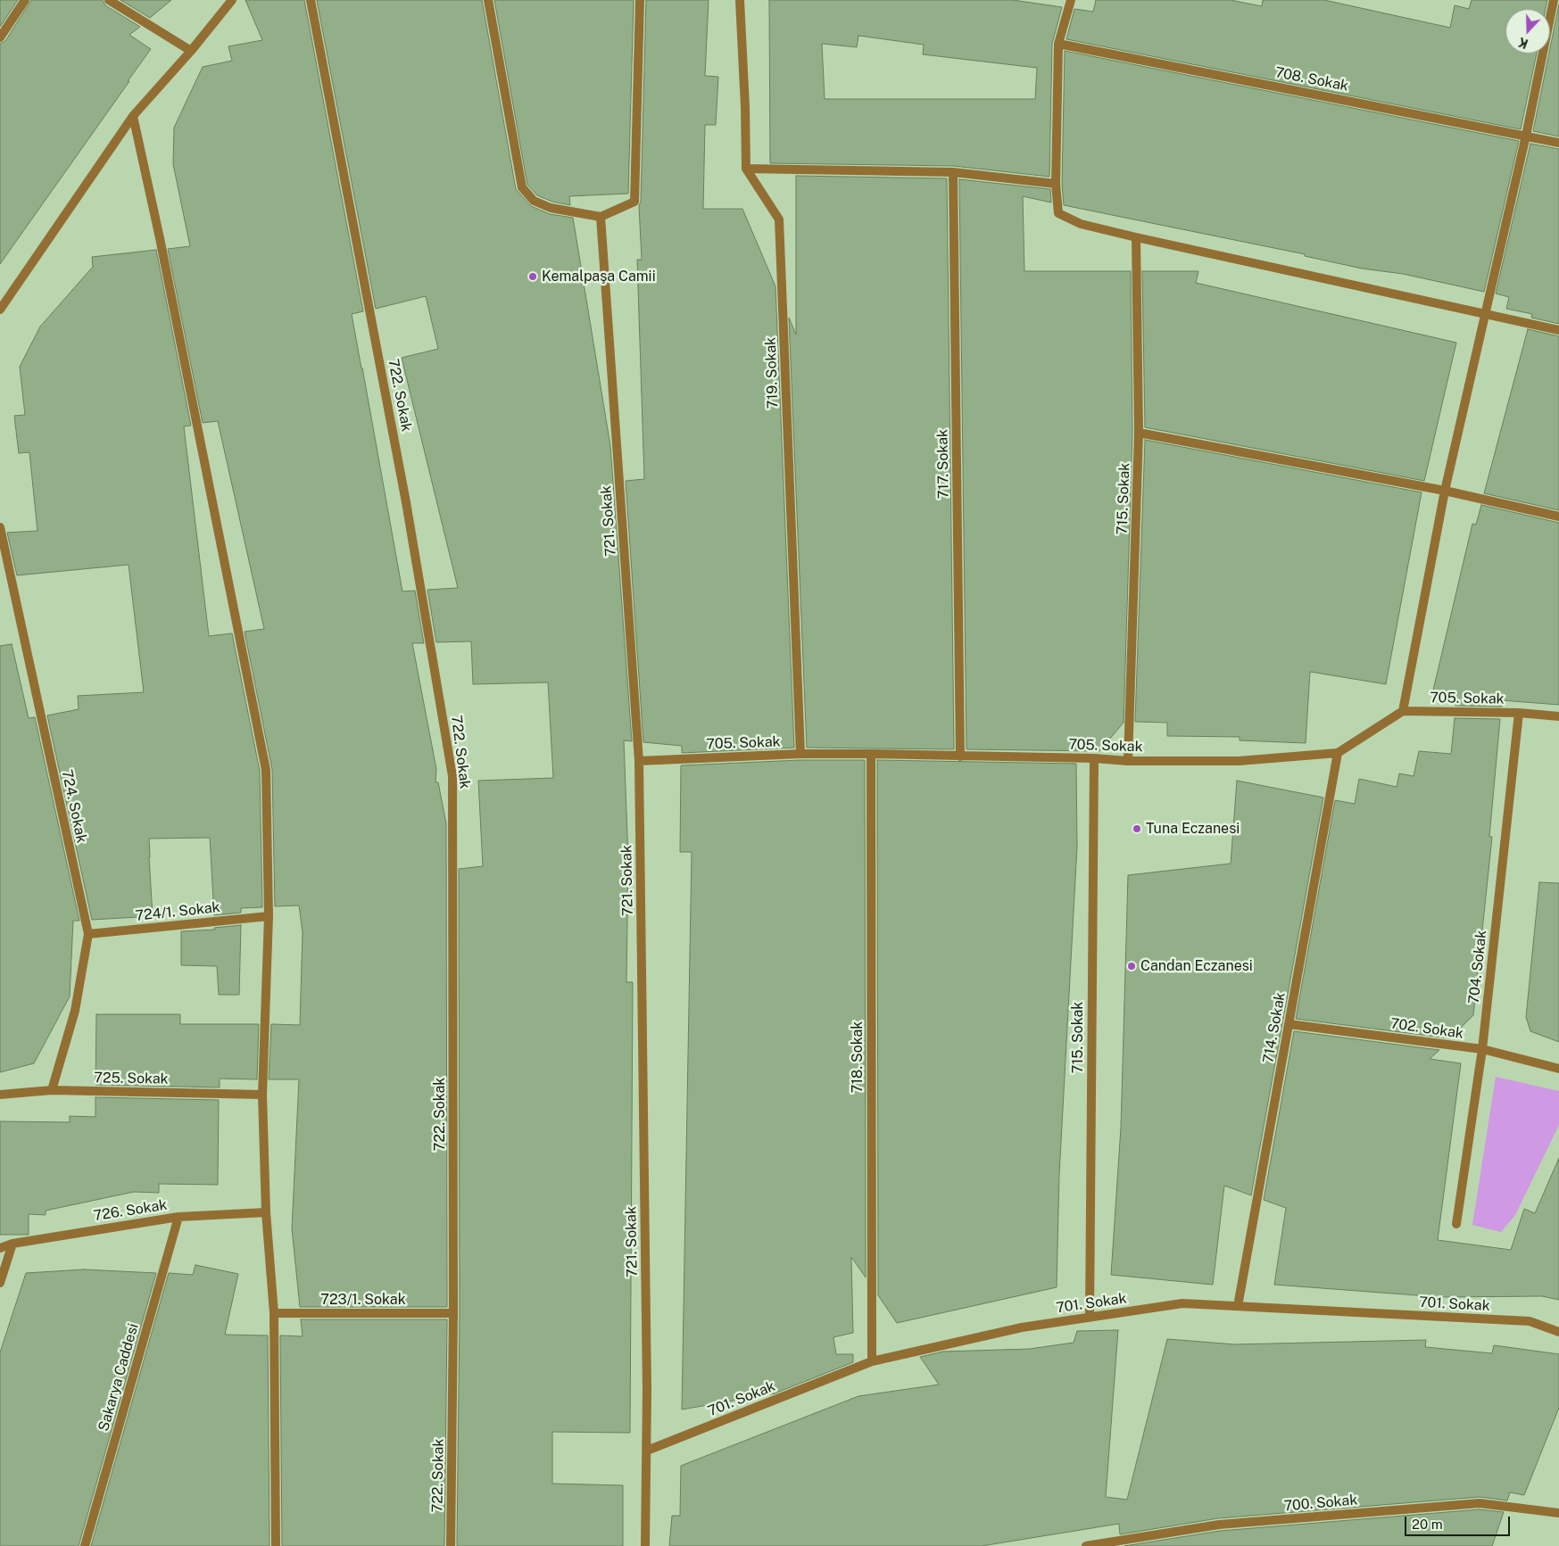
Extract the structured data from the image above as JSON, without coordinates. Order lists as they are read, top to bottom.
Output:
{
  "streets": {
    "street": [
      "708. Sokak",
      "719. Sokak",
      "722. Sokak",
      "717. Sokak",
      "715. Sokak",
      "721. Sokak",
      "705. Sokak",
      "724. Sokak",
      "724/1. Sokak",
      "704. Sokak",
      "714. Sokak",
      "702. Sokak",
      "718. Sokak",
      "725. Sokak",
      "726. Sokak",
      "723/1. Sokak",
      "701. Sokak",
      "Sakarya Caddesi",
      "700. Sokak"
    ]
  },
  "crossings": [
    ["719. Sokak", "705. Sokak"],
    ["722. Sokak", "723/1. Sokak"],
    ["717. Sokak", "705. Sokak"],
    ["715. Sokak", "705. Sokak"],
    ["715. Sokak", "701. Sokak"],
    ["721. Sokak", "705. Sokak"],
    ["721. Sokak", "701. Sokak"],
    ["705. Sokak", "704. Sokak"],
    ["705. Sokak", "714. Sokak"],
    ["705. Sokak", "718. Sokak"],
    ["724. Sokak", "724/1. Sokak"],
    ["724. Sokak", "725. Sokak"],
    ["704. Sokak", "702. Sokak"],
    ["714. Sokak", "702. Sokak"],
    ["714. Sokak", "701. Sokak"],
    ["718. Sokak", "701. Sokak"],
    ["726. Sokak", "Sakarya Caddesi"]
  ],
  "places": ["Kemalpaşa Camii", "Tuna Eczanesi", "Candan Eczanesi"],
  "scale_bar": "20 m",
  "north": "bottom"
}
